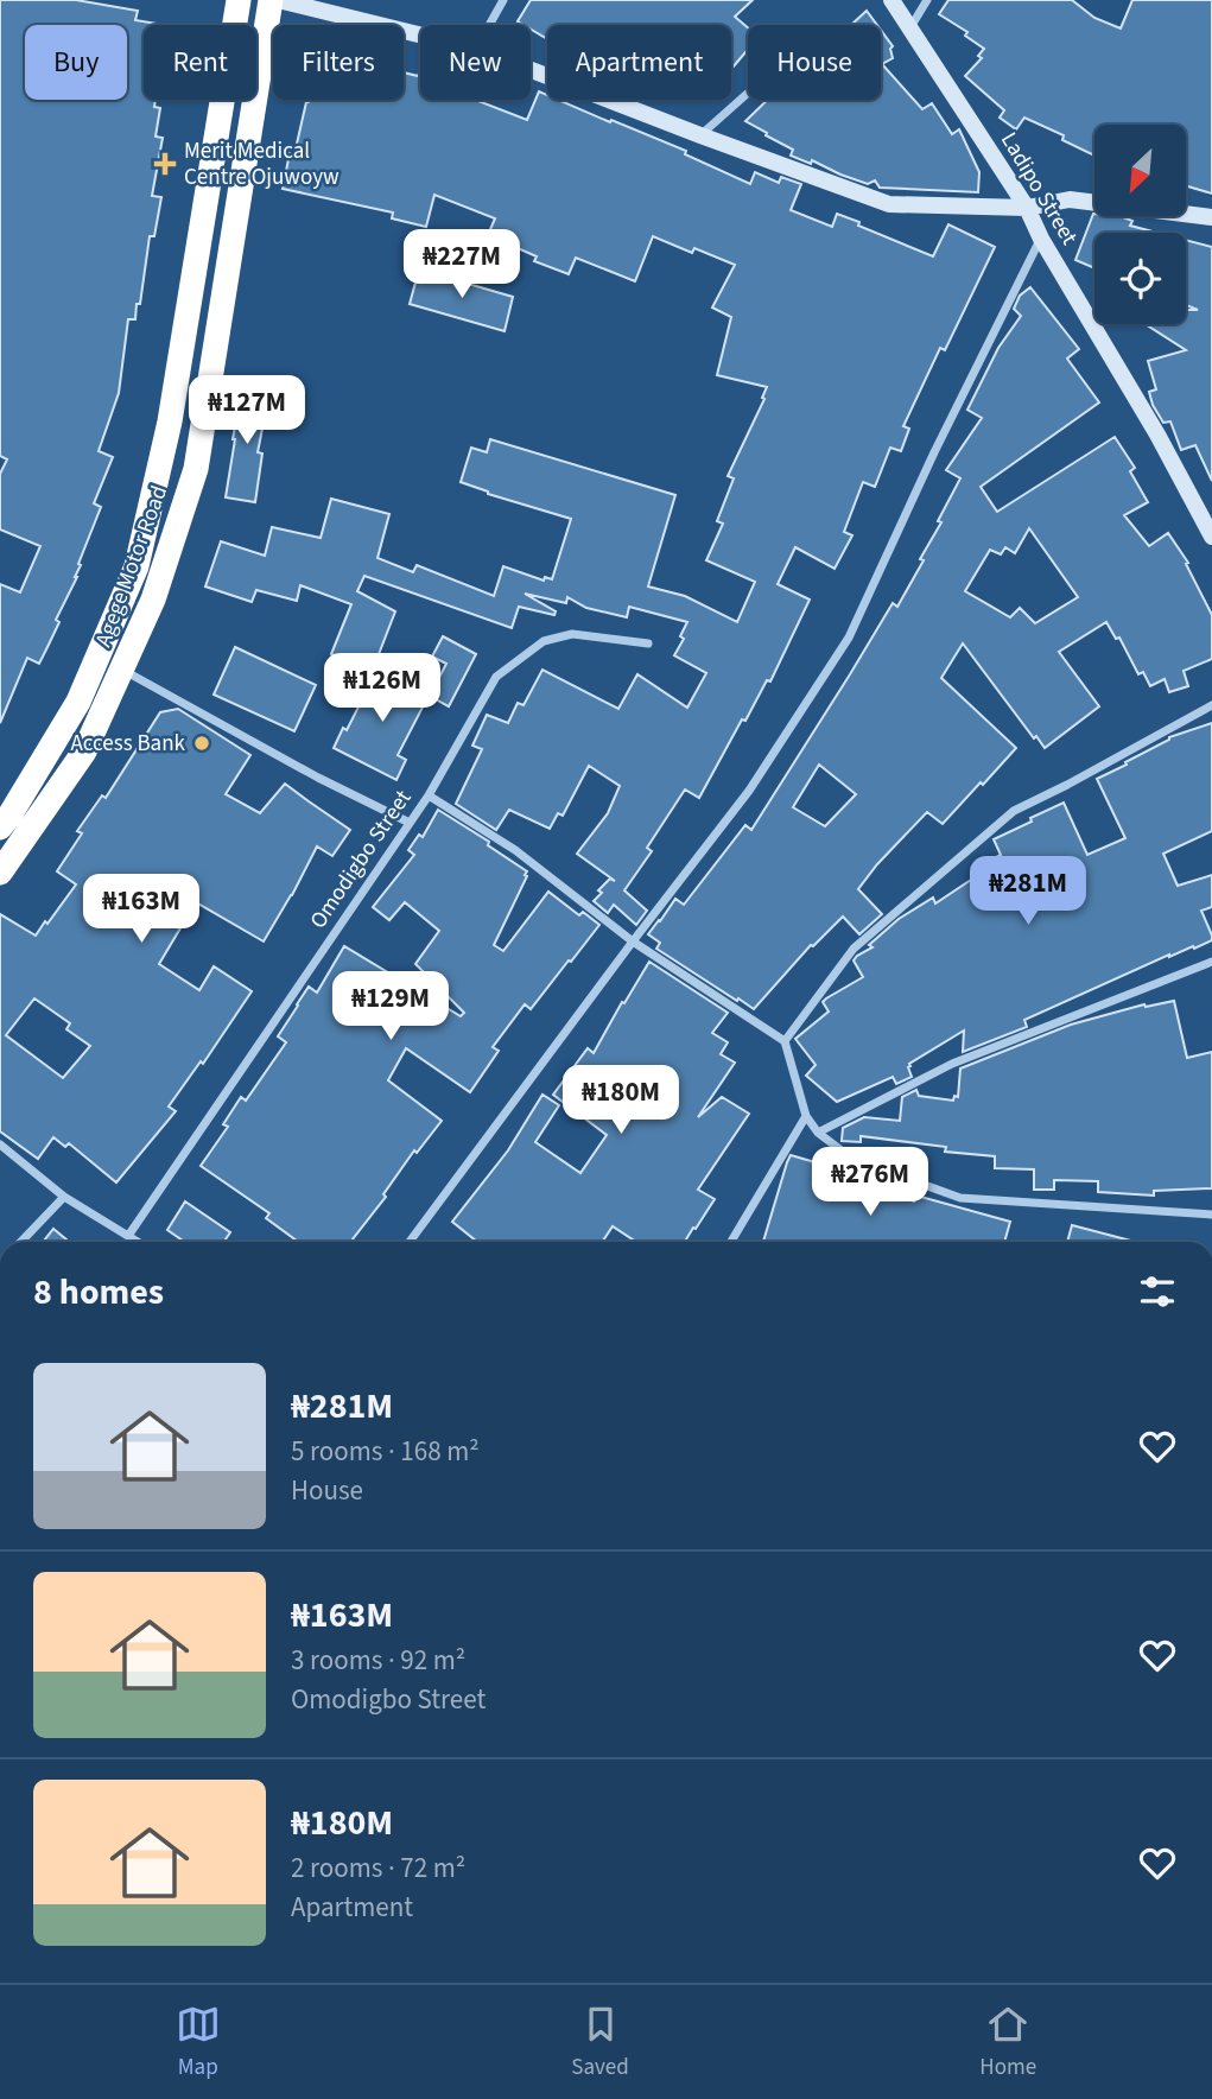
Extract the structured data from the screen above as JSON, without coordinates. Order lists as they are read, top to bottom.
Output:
{
  "streets": {
    "highway": ["Agege Motor Road"],
    "street": ["Ladipo Street", "Omodigbo Street"]
  },
  "places": {
    "health": ["Merit Medical Centre Ojuwoyw"],
    "other": ["Access Bank"]
  },
  "north": "bottom left",
  "page": {
    "chip": [
      "Buy",
      "Rent",
      "Filters",
      "New",
      "Apartment",
      "House"
    ],
    "price": [
      "₦227M",
      "₦127M",
      "₦126M",
      "₦281M",
      "₦163M",
      "₦129M",
      "₦180M",
      "₦276M"
    ],
    "heading": "8 homes",
    "list": [
      {
        "name": "₦281M",
        "note": "5 rooms · 168 m² · House"
      },
      {
        "name": "₦163M",
        "note": "3 rooms · 92 m² · Omodigbo Street"
      },
      {
        "name": "₦180M",
        "note": "2 rooms · 72 m² · Apartment"
      }
    ],
    "tabs": ["Map", "Saved", "Home"]
  }
}
